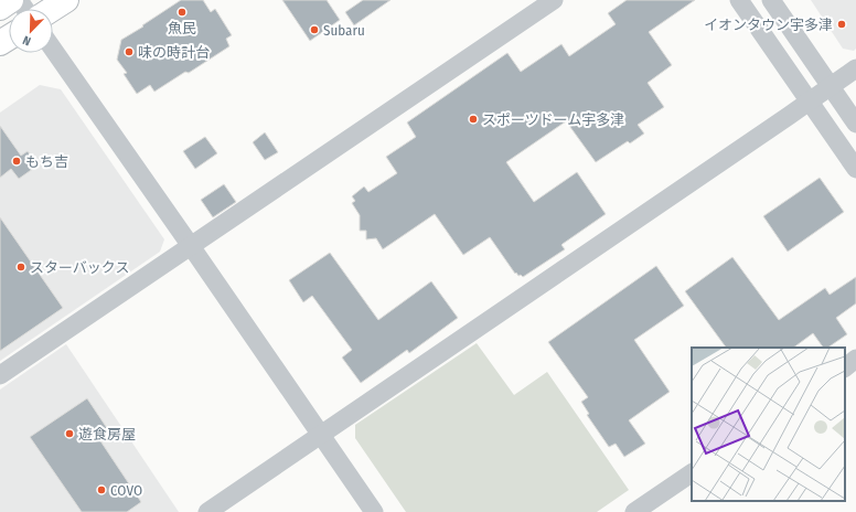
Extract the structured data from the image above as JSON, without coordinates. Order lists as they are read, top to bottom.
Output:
{
  "places": [
    "魚民",
    "イオンタウン宇多津",
    "Subaru",
    "味の時計台",
    "スポーツドーム宇多津",
    "もち吉",
    "スターバックス",
    "遊食房屋",
    "COVO"
  ],
  "north": "bottom left"
}
